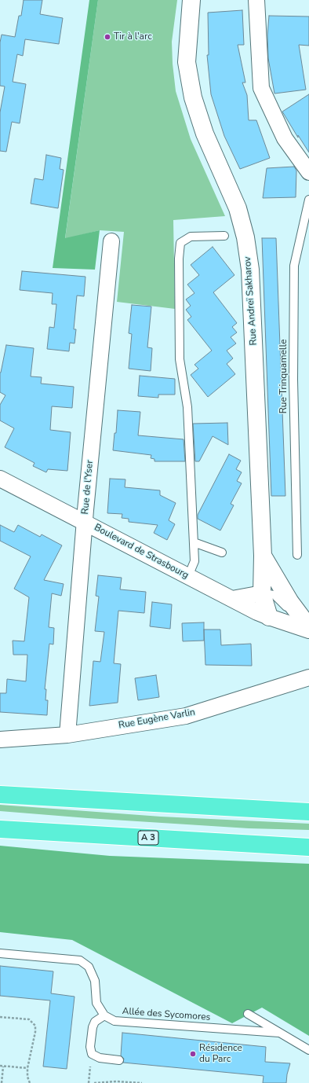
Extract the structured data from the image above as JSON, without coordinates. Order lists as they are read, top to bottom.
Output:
{
  "streets": {
    "highway": ["A 3"],
    "street": [
      "Rue Andreï Sakharov",
      "Rue de l'Yser",
      "Boulevard de Strasbourg",
      "Rue Eugène Varlin"
    ],
    "lane": ["Rue Trinquamelle", "Allée des Sycomores"]
  },
  "crossings": [
    ["Rue Andreï Sakharov", "Boulevard de Strasbourg"],
    ["Rue de l'Yser", "Boulevard de Strasbourg"],
    ["Rue de l'Yser", "Rue Eugène Varlin"]
  ],
  "places": ["Tir à l'arc", "Résidence du Parc"]
}
